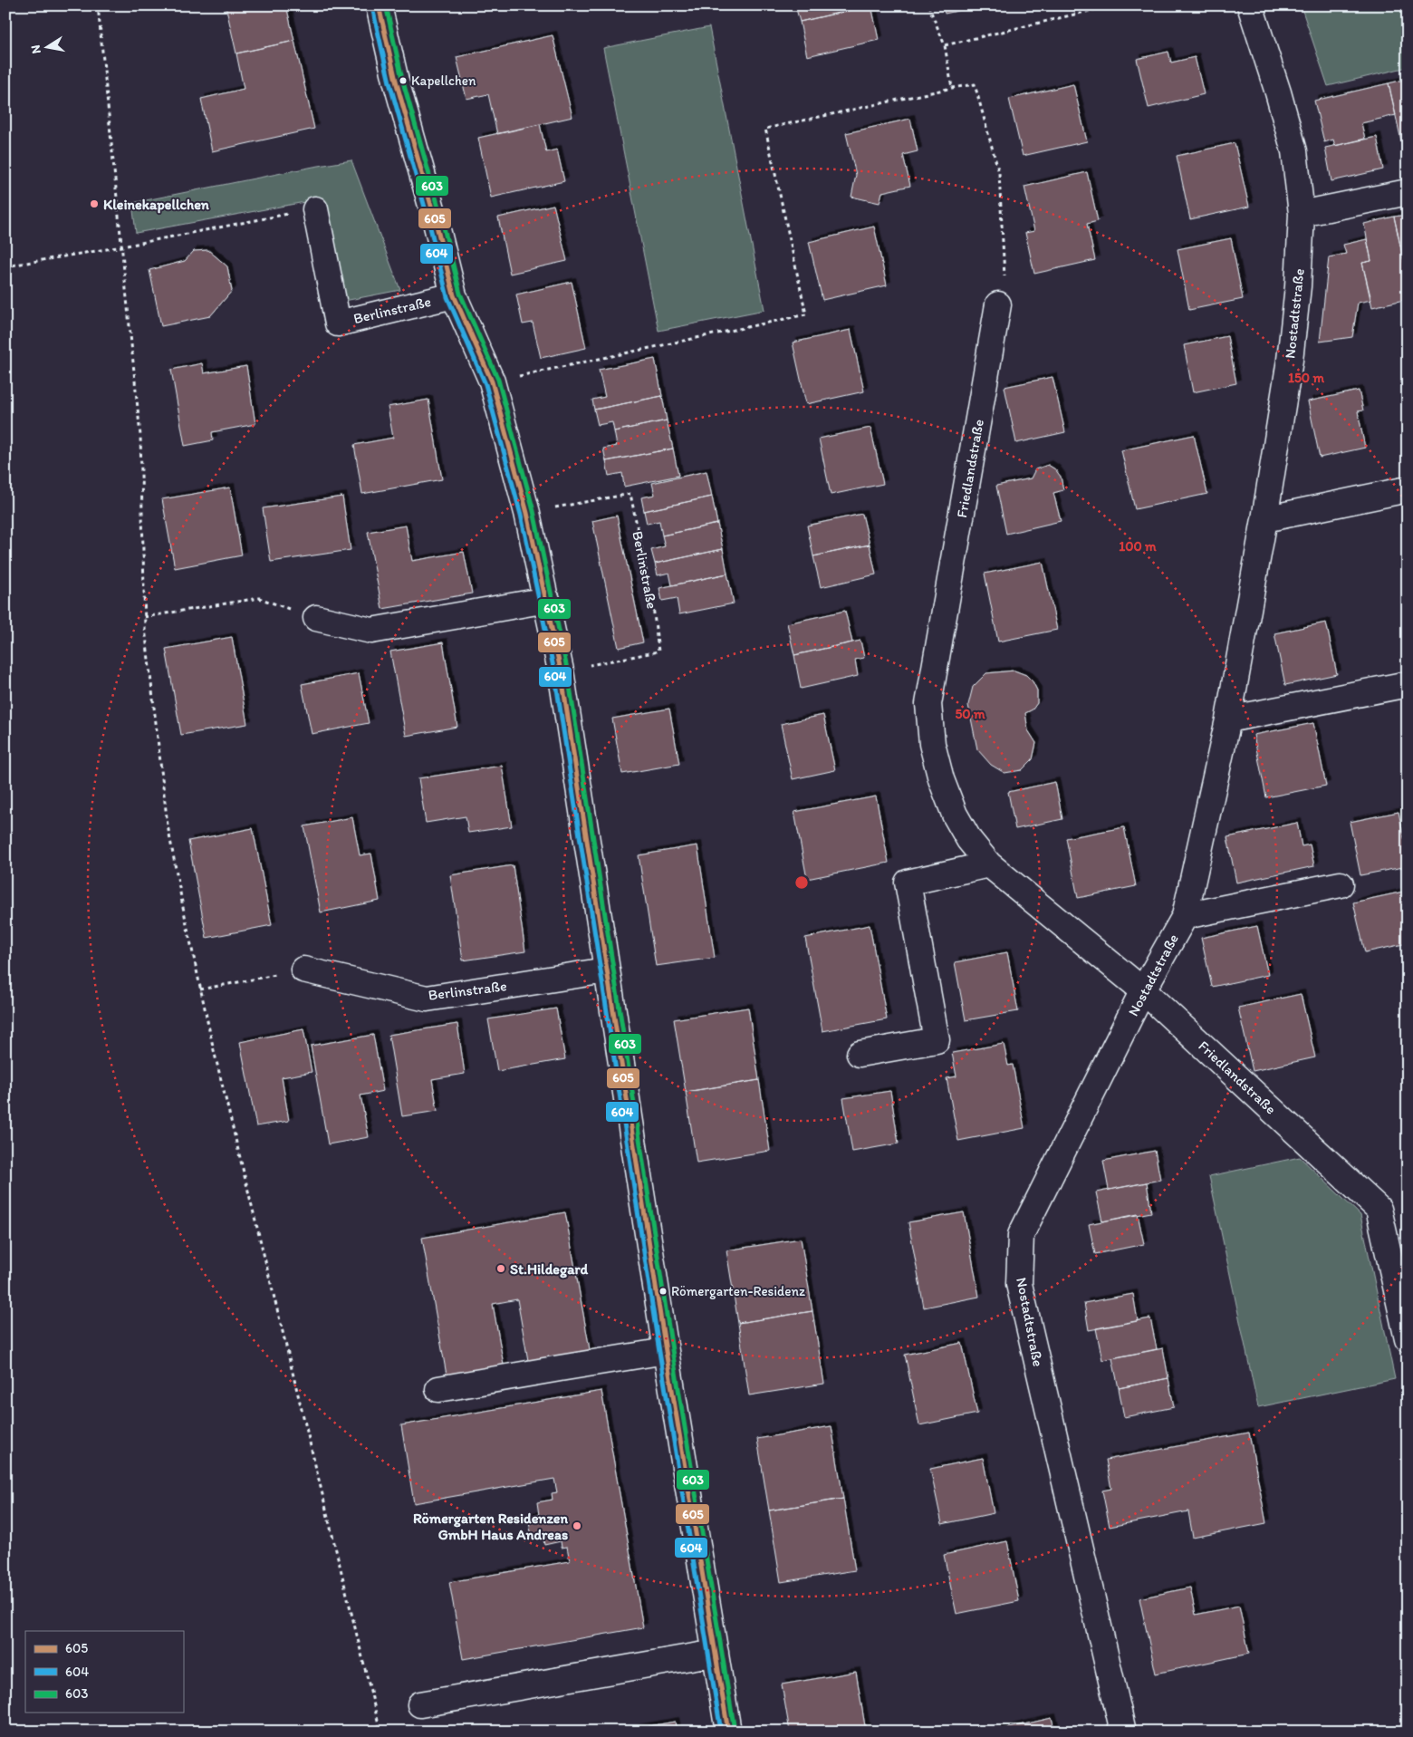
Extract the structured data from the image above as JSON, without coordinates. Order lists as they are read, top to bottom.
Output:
{
  "streets": {
    "street": ["Berlinstraße", "Nostadtstraße", "Friedlandstraße"]
  },
  "crossings": [
    ["Nostadtstraße", "Friedlandstraße"]
  ],
  "places": [
    "Kapellchen",
    "Kleinekapellchen",
    "St.Hildegard",
    "Römergarten-Residenz",
    "Römergarten Residenzen GmbH Haus Andreas"
  ],
  "lines": ["transit line 605", "transit line 603", "transit line 604"],
  "legend": ["605", "604", "603"],
  "north": "left",
  "rings": ["150 m", "100 m", "50 m"]
}
